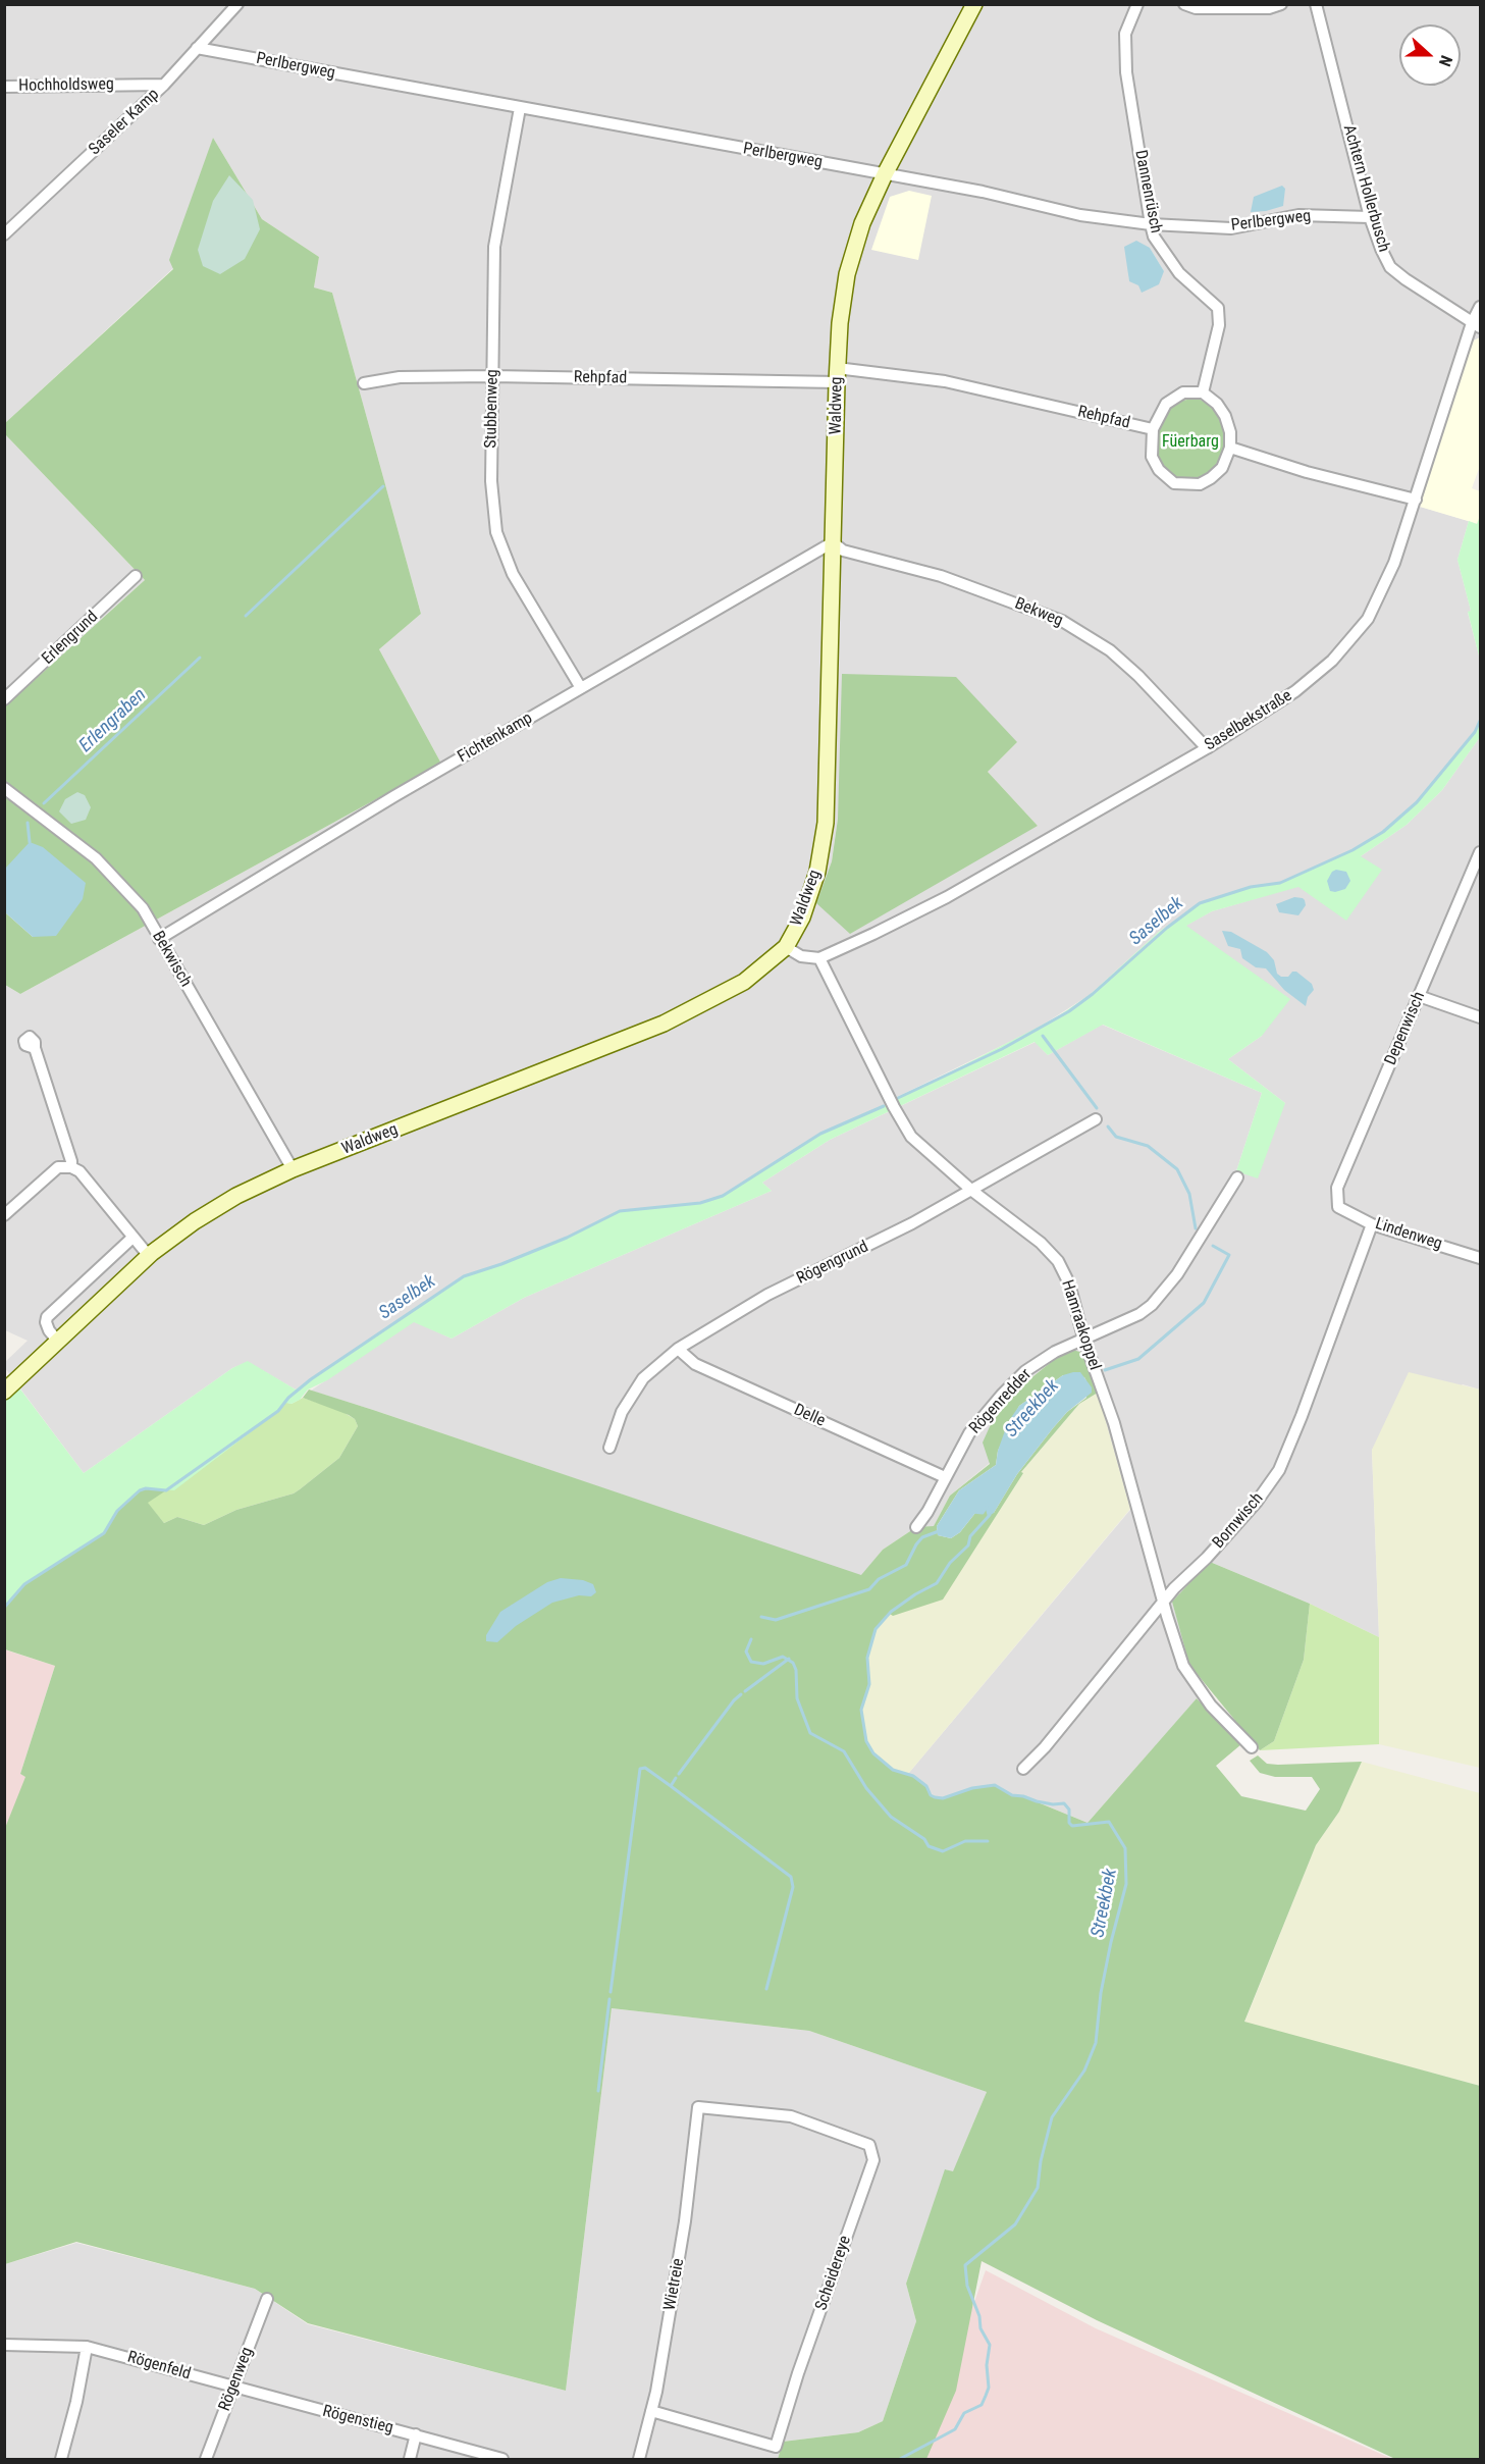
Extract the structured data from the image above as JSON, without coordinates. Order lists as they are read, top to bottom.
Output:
{
  "streets": {
    "main road": ["Waldweg"],
    "street": [
      "Perlbergweg",
      "Hochholdsweg",
      "Saseler Kamp",
      "Achtern Hollerbusch",
      "Dannenrüsch",
      "Rehpfad",
      "Stubbenweg",
      "Bekweg",
      "Erlengrund",
      "Saselbekstraße",
      "Fichtenkamp",
      "Bekwisch",
      "Depenwisch",
      "Lindenweg",
      "Rögengrund",
      "Hamraakoppel",
      "Rögenredder",
      "Delle",
      "Bornwisch",
      "Scheidereye",
      "Wietreie",
      "Rögenfeld",
      "Rögenweg",
      "Rögenstieg"
    ]
  },
  "crossings": [
    ["Perlbergweg", "Saseler Kamp"],
    ["Perlbergweg", "Achtern Hollerbusch"],
    ["Perlbergweg", "Dannenrüsch"],
    ["Perlbergweg", "Waldweg"],
    ["Perlbergweg", "Stubbenweg"],
    ["Hochholdsweg", "Saseler Kamp"],
    ["Achtern Hollerbusch", "Saselbekstraße"],
    ["Dannenrüsch", "Rehpfad"],
    ["Rehpfad", "Waldweg"],
    ["Rehpfad", "Stubbenweg"],
    ["Waldweg", "Bekweg"],
    ["Waldweg", "Fichtenkamp"],
    ["Waldweg", "Bekwisch"],
    ["Stubbenweg", "Fichtenkamp"],
    ["Bekweg", "Saselbekstraße"],
    ["Bekweg", "Fichtenkamp"],
    ["Saselbekstraße", "Hamraakoppel"],
    ["Fichtenkamp", "Bekwisch"],
    ["Depenwisch", "Lindenweg"],
    ["Lindenweg", "Bornwisch"],
    ["Rögengrund", "Hamraakoppel"],
    ["Rögengrund", "Delle"],
    ["Hamraakoppel", "Rögenredder"],
    ["Hamraakoppel", "Bornwisch"],
    ["Rögenredder", "Delle"],
    ["Scheidereye", "Wietreie"],
    ["Rögenfeld", "Rögenweg"],
    ["Rögenfeld", "Rögenstieg"],
    ["Rögenweg", "Rögenstieg"]
  ],
  "water": ["Erlengraben", "Saselbek", "Streekbek"],
  "parks": ["Füerbarg"],
  "north": "right"
}
